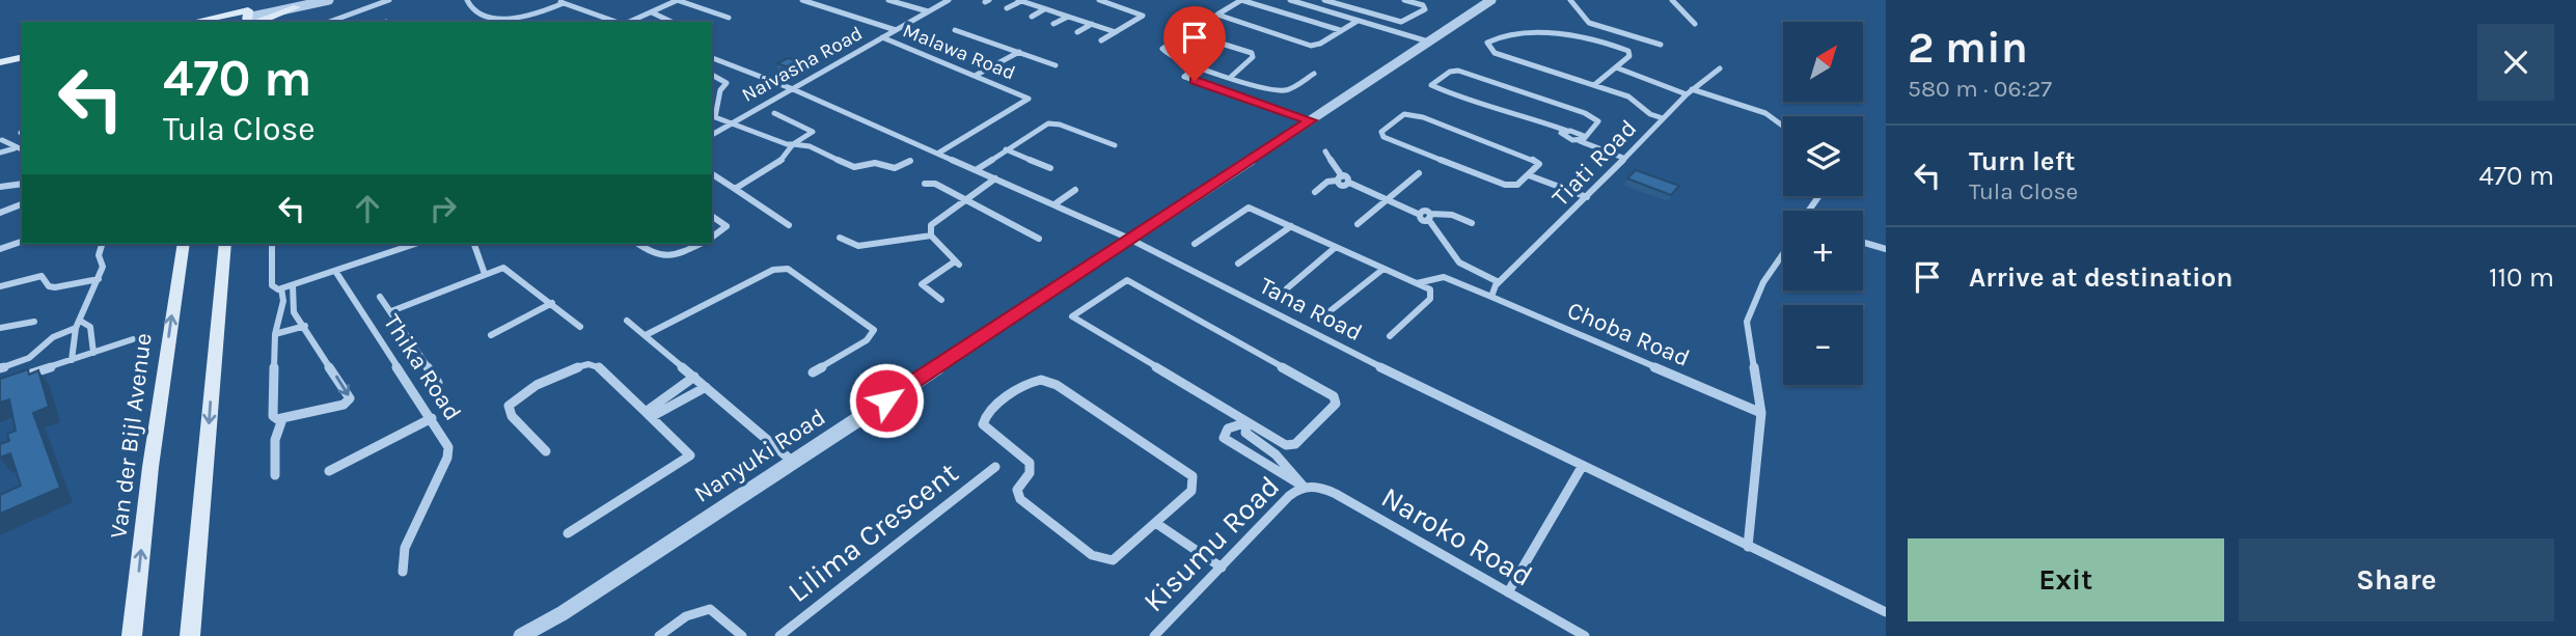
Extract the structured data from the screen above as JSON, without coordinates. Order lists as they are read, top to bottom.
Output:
{
  "streets": {
    "main road": ["Van der Bijl Avenue"],
    "street": [
      "Malawa Road",
      "Naivasha Road",
      "Tiati Road",
      "Tana Road",
      "Choba Road",
      "Thika Road",
      "Nanyuki Road",
      "Lilima Crescent",
      "Naroko Road",
      "Kisumu Road"
    ]
  },
  "crossings": [
    ["Malawa Road", "Naivasha Road"],
    ["Malawa Road", "Tana Road"],
    ["Naivasha Road", "Tana Road"],
    ["Tana Road", "Nanyuki Road"],
    ["Naroko Road", "Kisumu Road"]
  ],
  "north": "top right",
  "page": {
    "heading": ["2 min", "580 m · 06:27"],
    "map_buttons": ["+", "−"],
    "turn": ["470 m", "Tula Close"],
    "list": [
      {
        "name": "Turn left",
        "note": "Tula Close",
        "value": "470 m"
      },
      {
        "name": "Arrive at destination",
        "value": "110 m"
      }
    ],
    "buttons": ["Exit", "Share"]
  }
}
